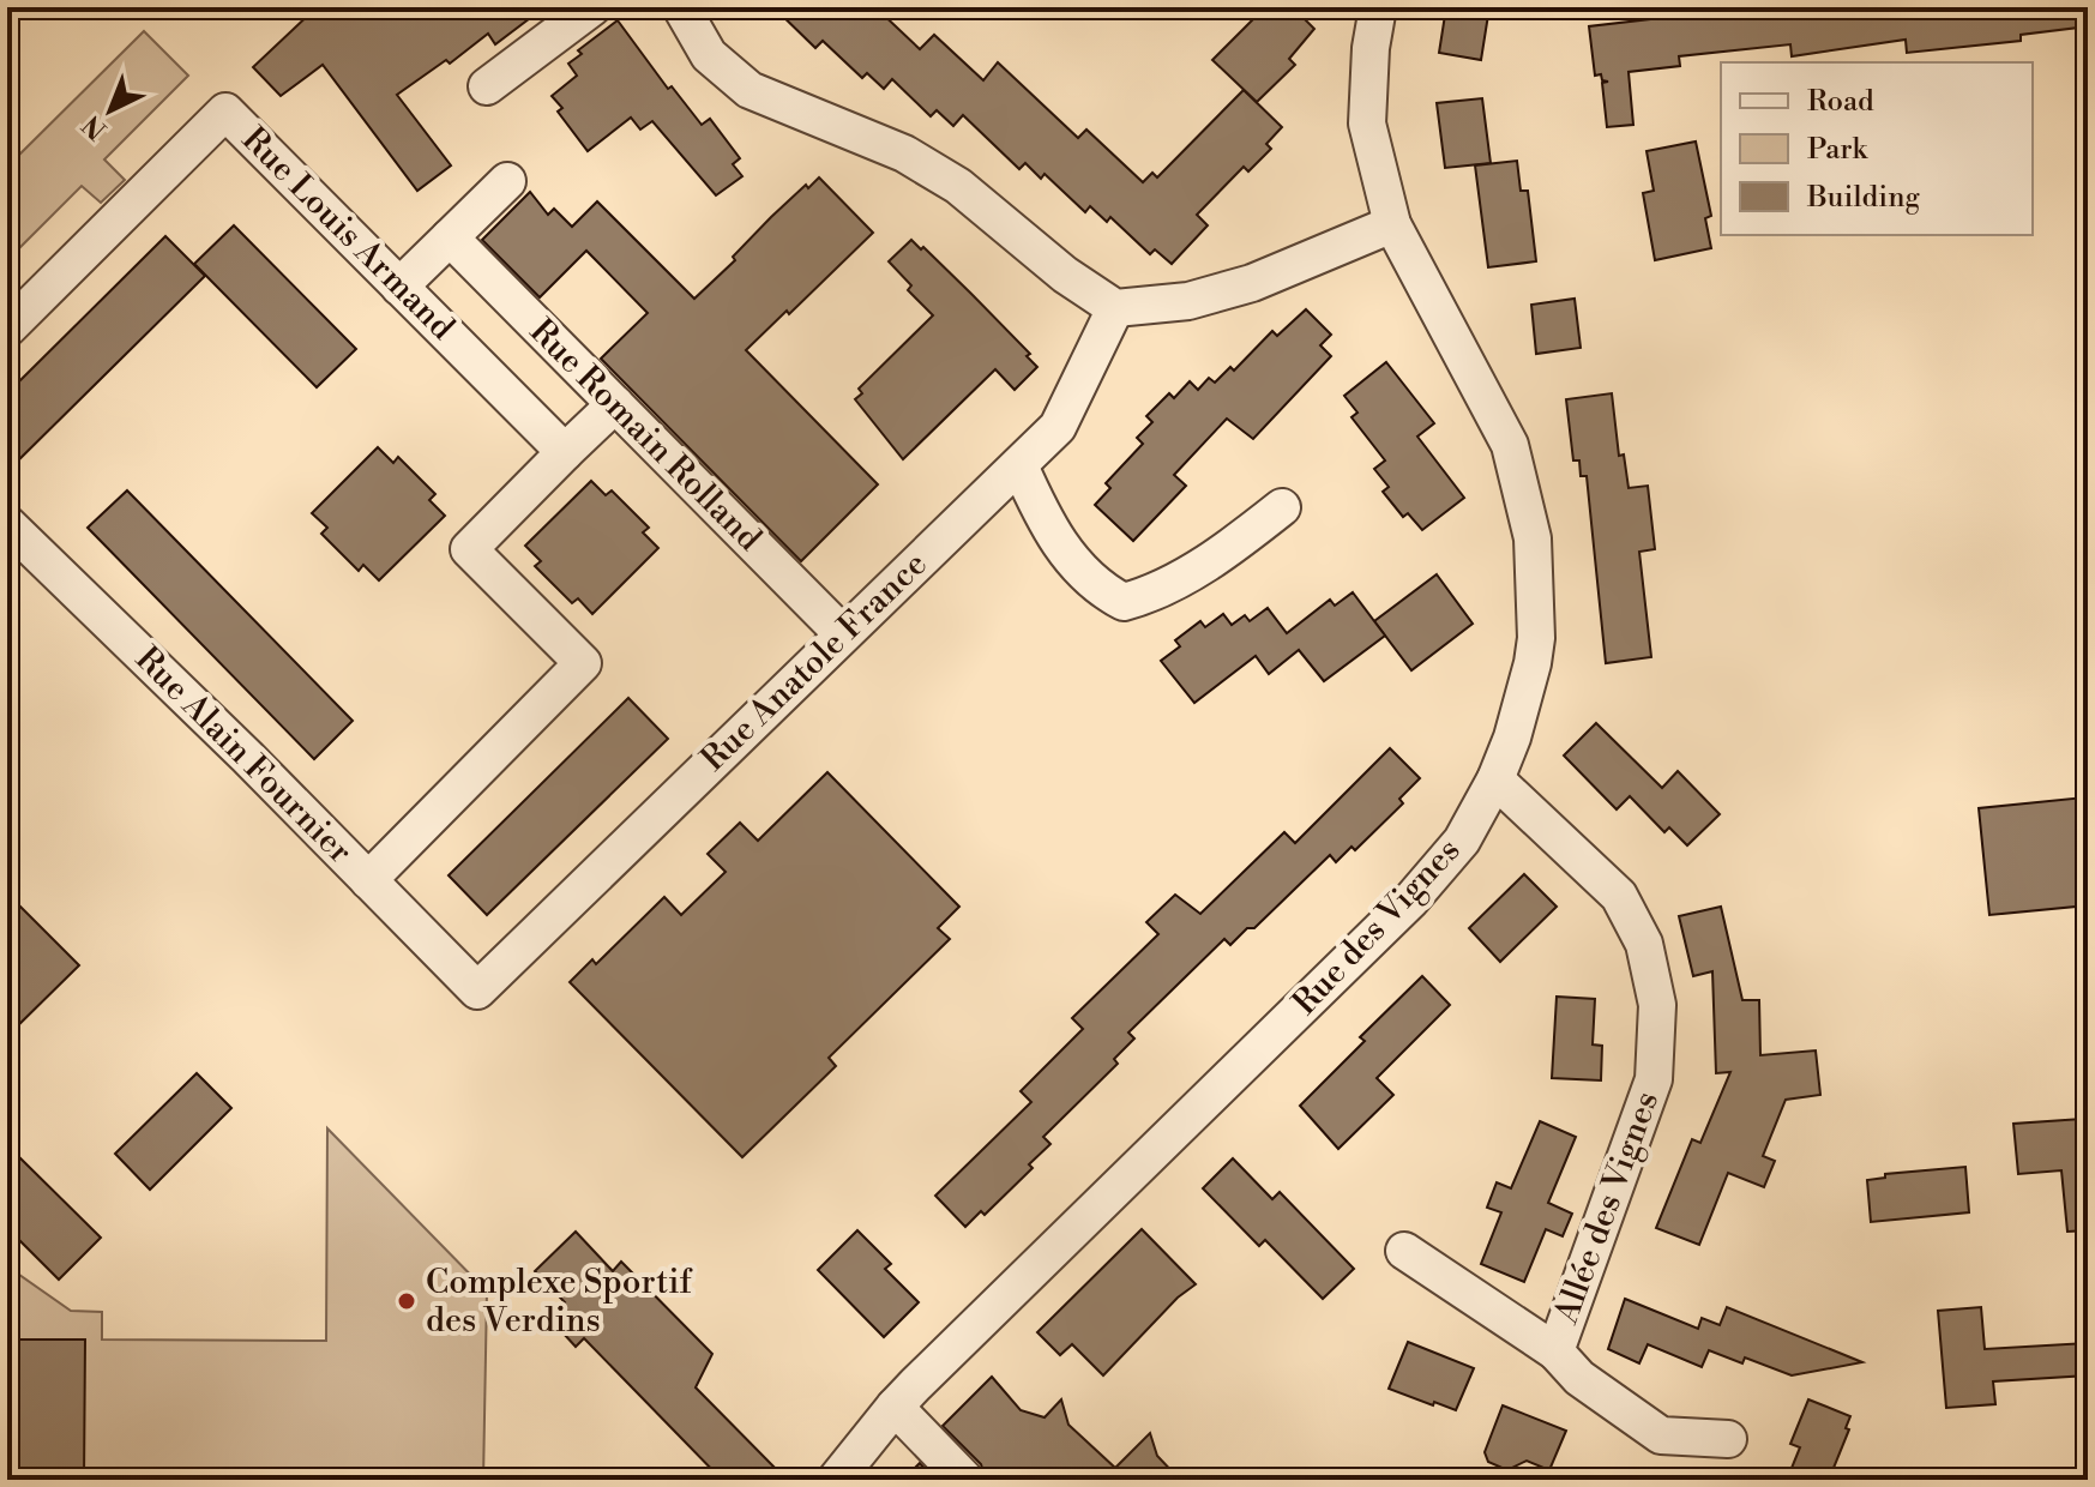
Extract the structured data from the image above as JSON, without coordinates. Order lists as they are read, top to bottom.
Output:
{
  "streets": {
    "street": [
      "Rue Louis Armand",
      "Rue Romain Rolland",
      "Rue Anatole France",
      "Rue Alain Fournier",
      "Rue des Vignes",
      "Allée des Vignes"
    ]
  },
  "crossings": [
    ["Rue Romain Rolland", "Rue Anatole France"],
    ["Rue Anatole France", "Rue Alain Fournier"],
    ["Rue des Vignes", "Allée des Vignes"]
  ],
  "places": ["Complexe Sportif des Verdins"],
  "legend": ["Road", "Park", "Building"],
  "north": "bottom left"
}
